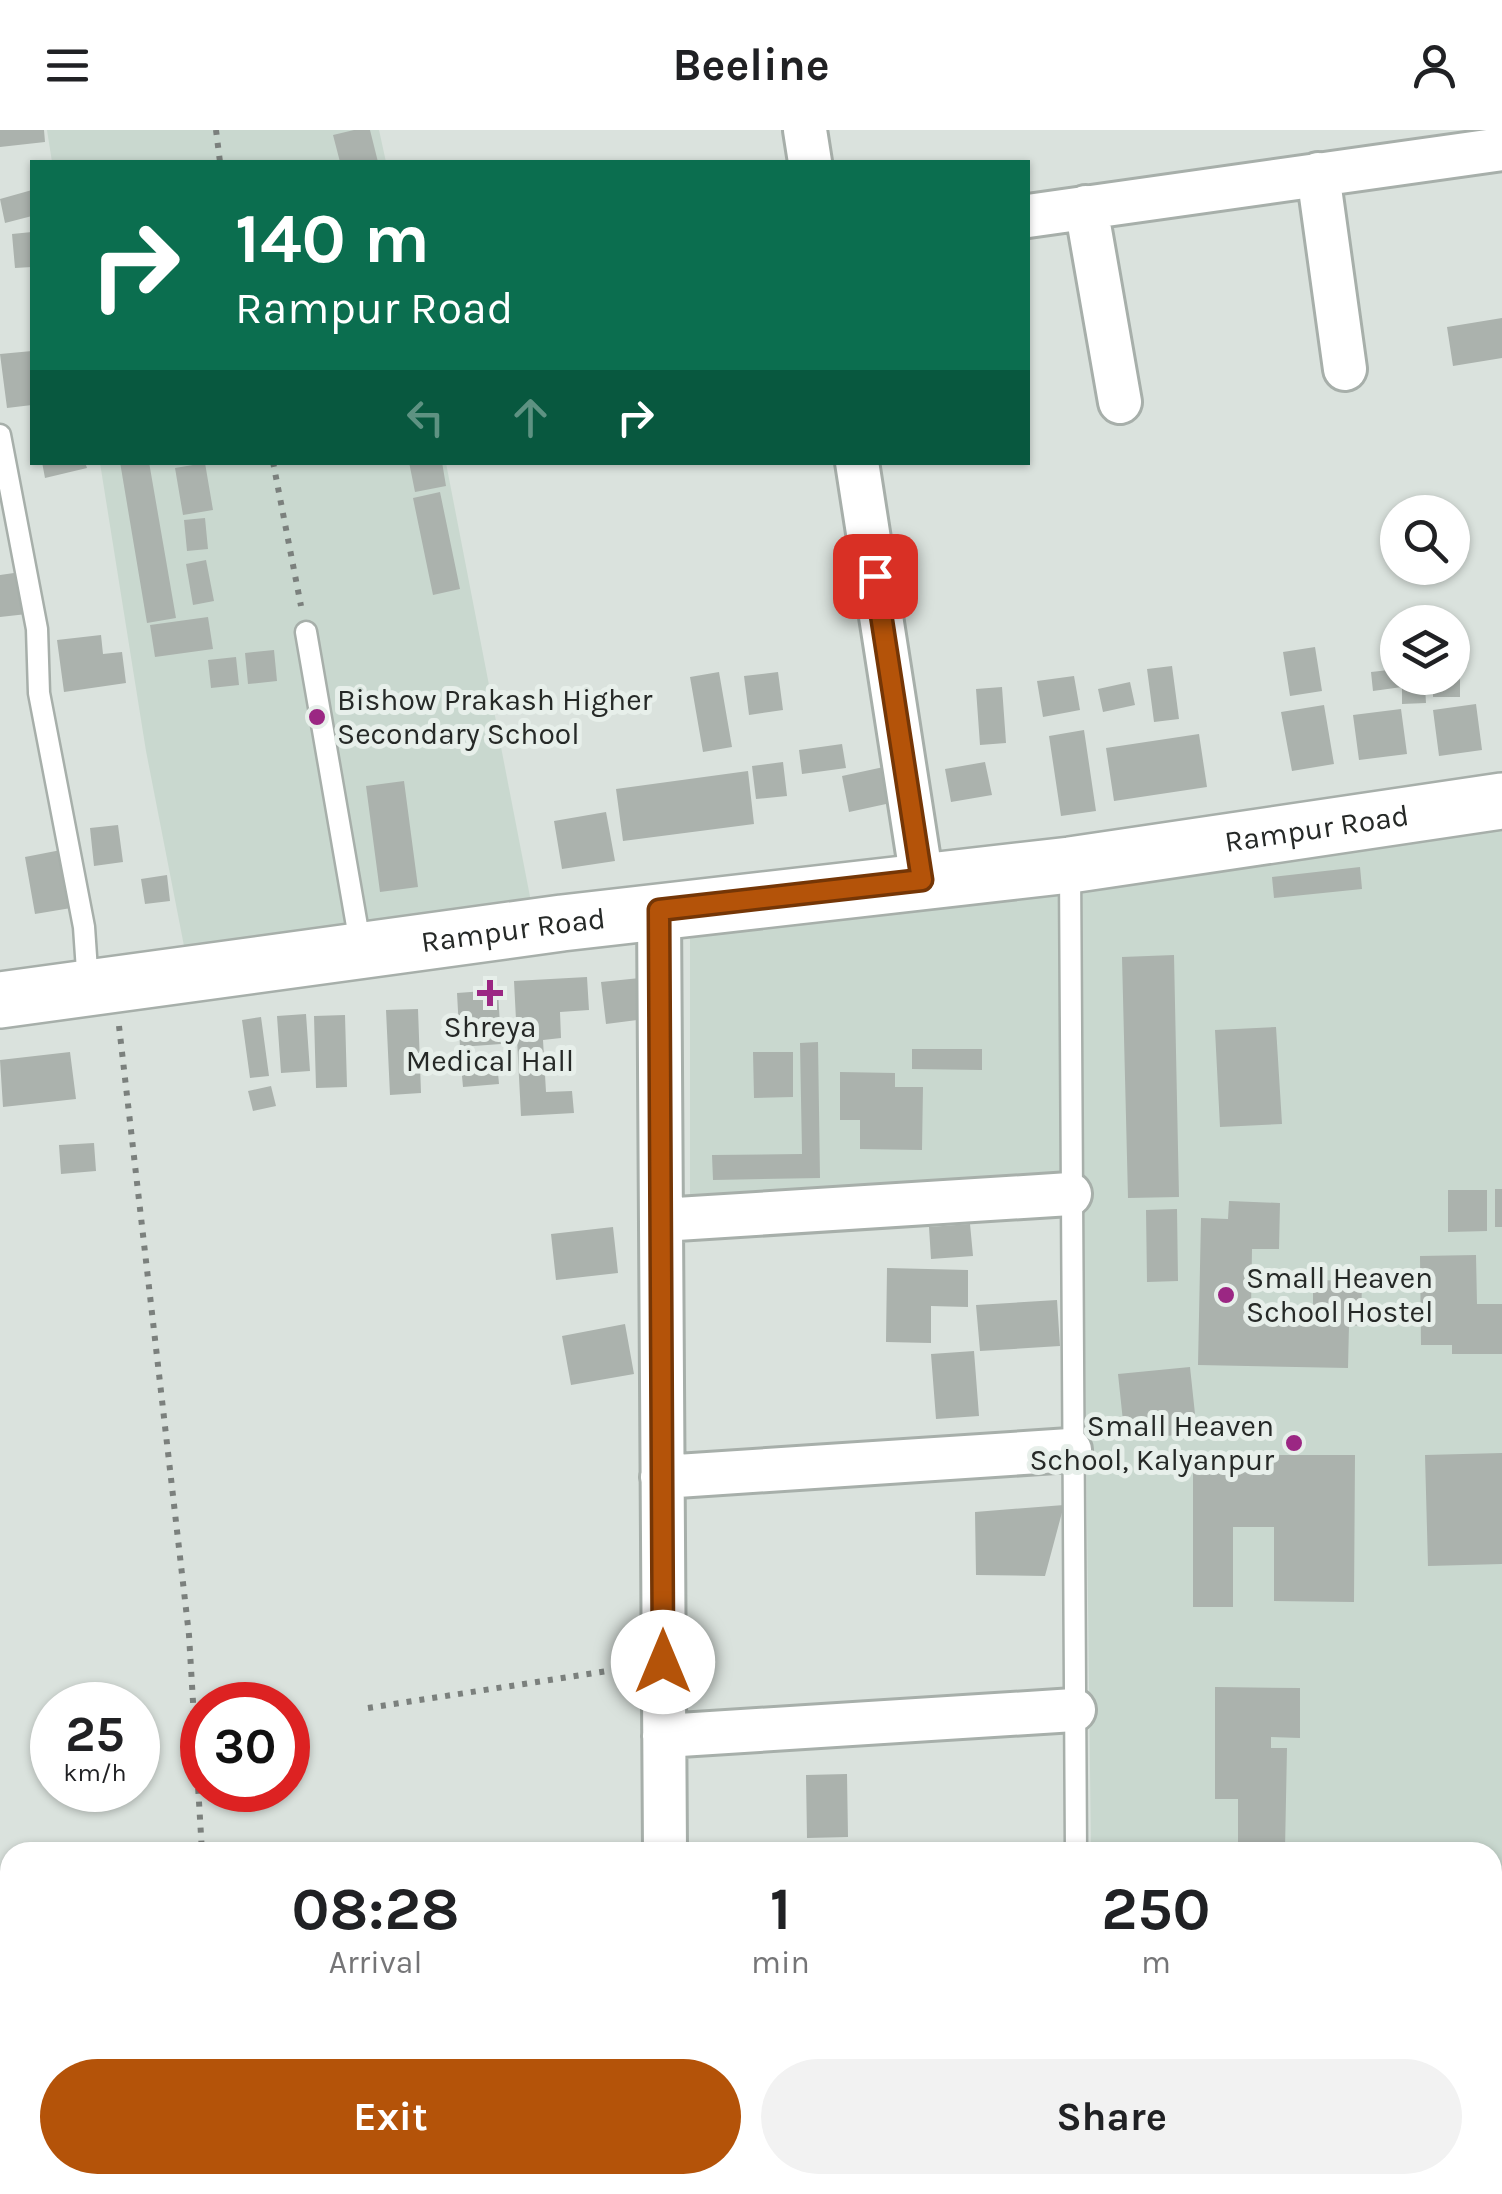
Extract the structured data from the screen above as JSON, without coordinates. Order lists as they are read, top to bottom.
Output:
{
  "streets": {
    "main road": ["Rampur Road"]
  },
  "places": {
    "other": ["Bishow Prakash Higher Secondary School", "Small Heaven School Hostel", "Small Heaven School, Kalyanpur"],
    "health": ["Shreya Medical Hall"]
  },
  "page": {
    "header": "Beeline",
    "turn": ["140 m", "Rampur Road"],
    "speed": "25 km/h",
    "limit": "30",
    "eta": [
      "08:28",
      "Arrival",
      "1",
      "min",
      "250",
      "m"
    ],
    "buttons": ["Exit", "Share"]
  }
}
